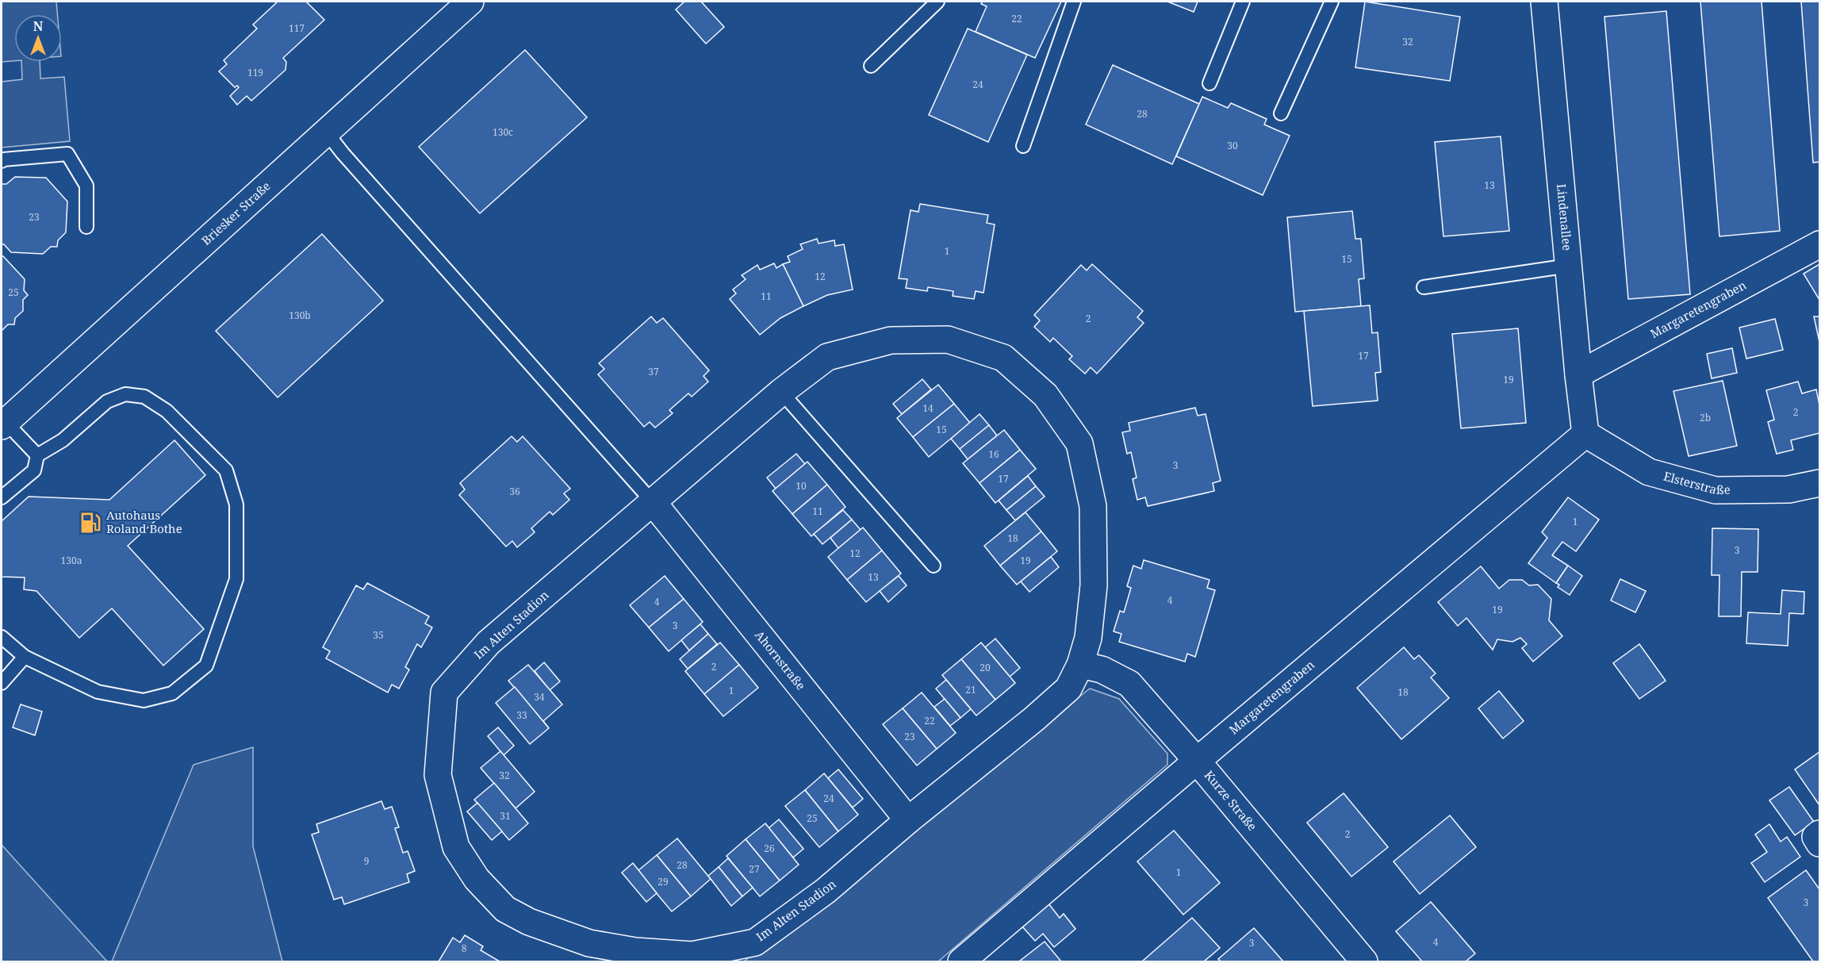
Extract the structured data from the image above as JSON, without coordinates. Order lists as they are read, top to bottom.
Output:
{
  "streets": {
    "street": [
      "Briesker Straße",
      "Lindenallee",
      "Margaretengraben",
      "Elsterstraße",
      "Im Alten Stadion",
      "Ahornstraße",
      "Kurze Straße"
    ]
  },
  "crossings": [
    ["Lindenallee", "Margaretengraben"],
    ["Lindenallee", "Elsterstraße"],
    ["Margaretengraben", "Elsterstraße"],
    ["Margaretengraben", "Kurze Straße"],
    ["Im Alten Stadion", "Ahornstraße"],
    ["Im Alten Stadion", "Kurze Straße"]
  ],
  "places": {
    "fuel station": ["Autohaus Roland Bothe"]
  },
  "house_numbers": [
    "22",
    "117",
    "32",
    "119",
    "24",
    "28",
    "130c",
    "30",
    "13",
    "23",
    "1",
    "15",
    "12",
    "25",
    "11",
    "130b",
    "2",
    "17",
    "37",
    "19",
    "14",
    "2",
    "2b",
    "15",
    "16",
    "3",
    "17",
    "10",
    "36",
    "11",
    "1",
    "18",
    "3",
    "12",
    "130a",
    "19",
    "13",
    "4",
    "4",
    "19",
    "3",
    "35",
    "2",
    "20",
    "21",
    "1",
    "18",
    "34",
    "33",
    "22",
    "23",
    "32",
    "24",
    "31",
    "25",
    "2",
    "26",
    "9",
    "28",
    "27",
    "1",
    "29",
    "3",
    "4",
    "3",
    "8"
  ],
  "north": "top"
}
